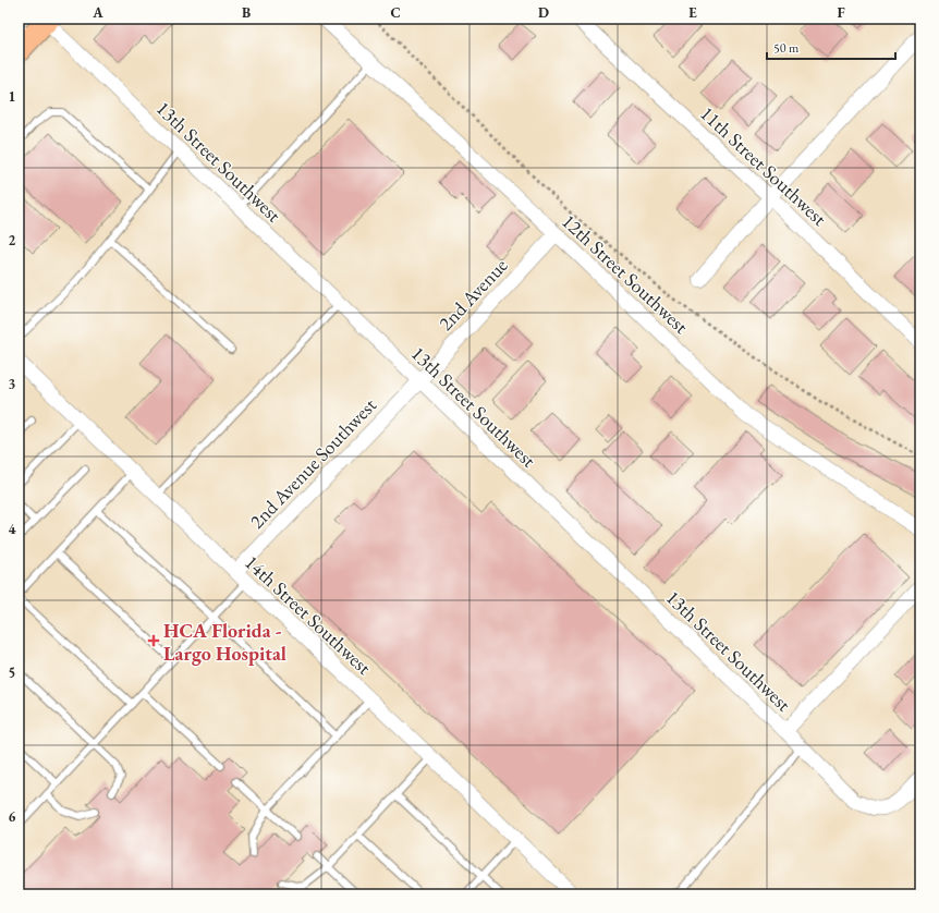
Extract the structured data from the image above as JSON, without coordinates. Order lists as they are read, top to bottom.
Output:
{
  "streets": {
    "street": [
      "13th Street Southwest",
      "11th Street Southwest",
      "12th Street Southwest",
      "2nd Avenue",
      "2nd Avenue Southwest",
      "14th Street Southwest"
    ]
  },
  "crossings": [
    ["13th Street Southwest", "2nd Avenue"],
    ["13th Street Southwest", "2nd Avenue Southwest"],
    ["12th Street Southwest", "2nd Avenue"],
    ["2nd Avenue", "2nd Avenue Southwest"],
    ["2nd Avenue Southwest", "14th Street Southwest"]
  ],
  "places": {
    "health": ["HCA Florida - Largo Hospital"]
  },
  "scale_bar": "50 m",
  "grid": {
    "columns": [
      "A",
      "B",
      "C",
      "D",
      "E",
      "F"
    ],
    "rows": [
      "1",
      "2",
      "3",
      "4",
      "5",
      "6"
    ]
  }
}
